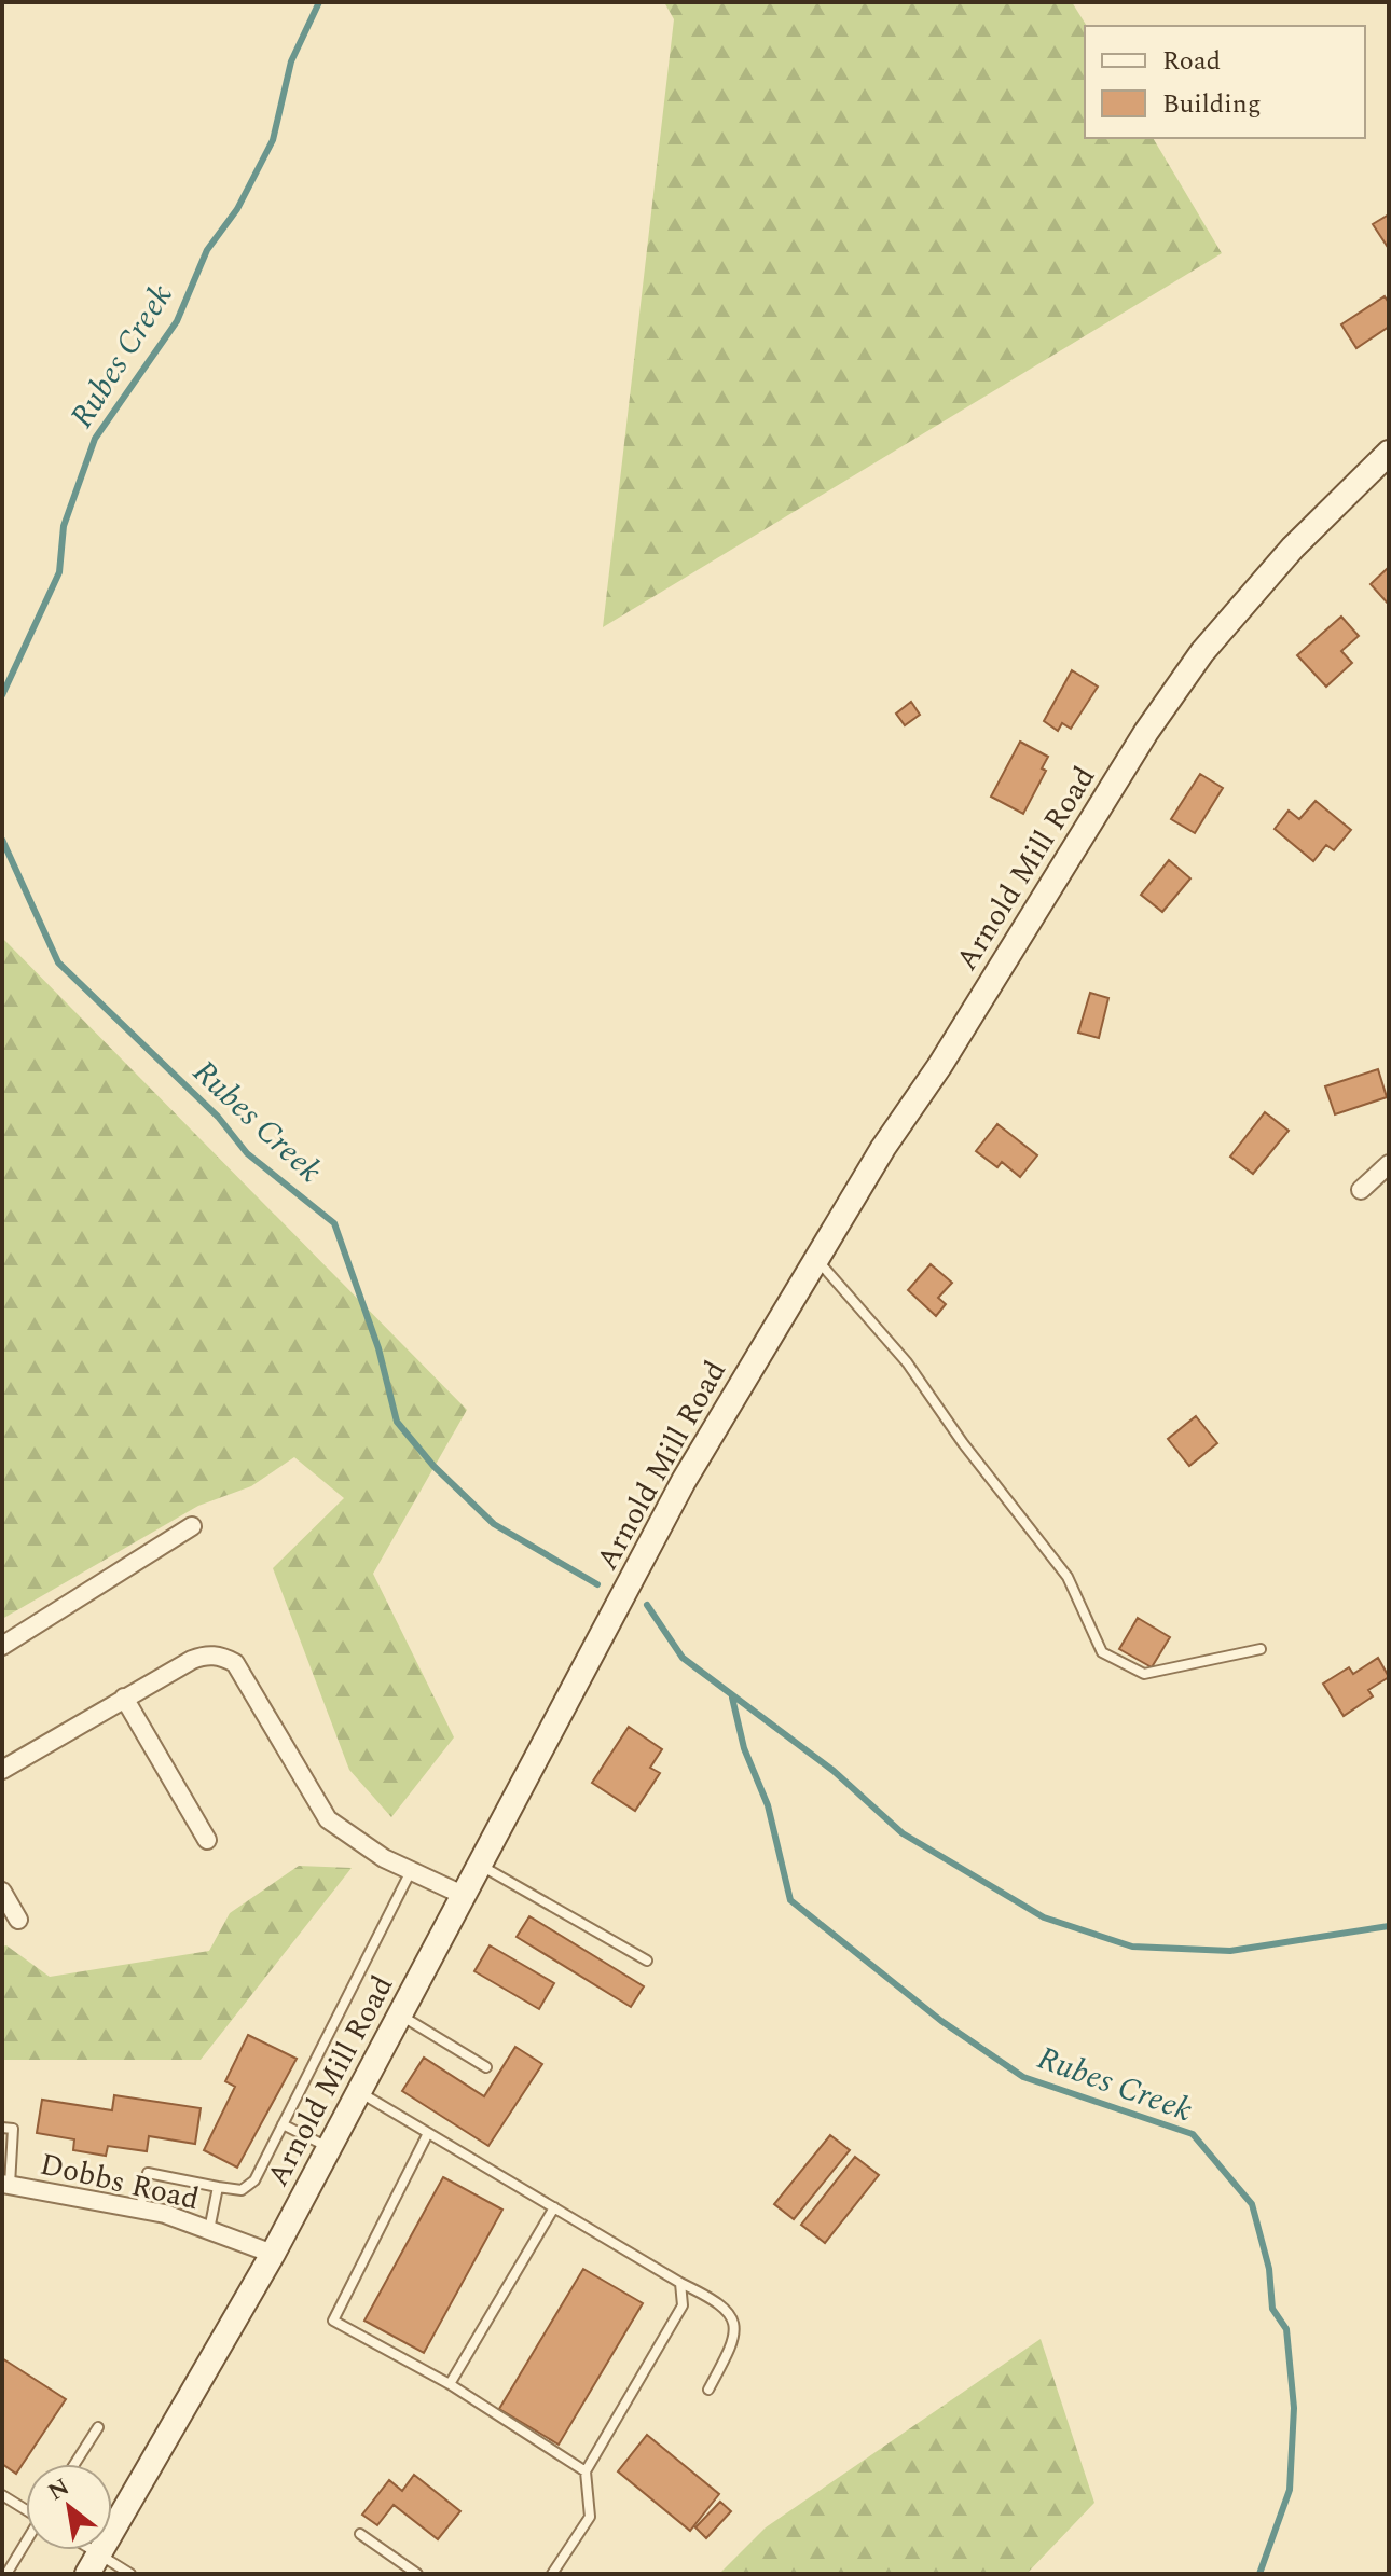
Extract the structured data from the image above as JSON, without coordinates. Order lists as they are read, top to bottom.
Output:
{
  "streets": {
    "main road": ["Arnold Mill Road"],
    "street": ["Dobbs Road"]
  },
  "crossings": [
    ["Arnold Mill Road", "Dobbs Road"]
  ],
  "water": ["Rubes Creek"],
  "legend": ["Road", "Building"],
  "north": "top left"
}
